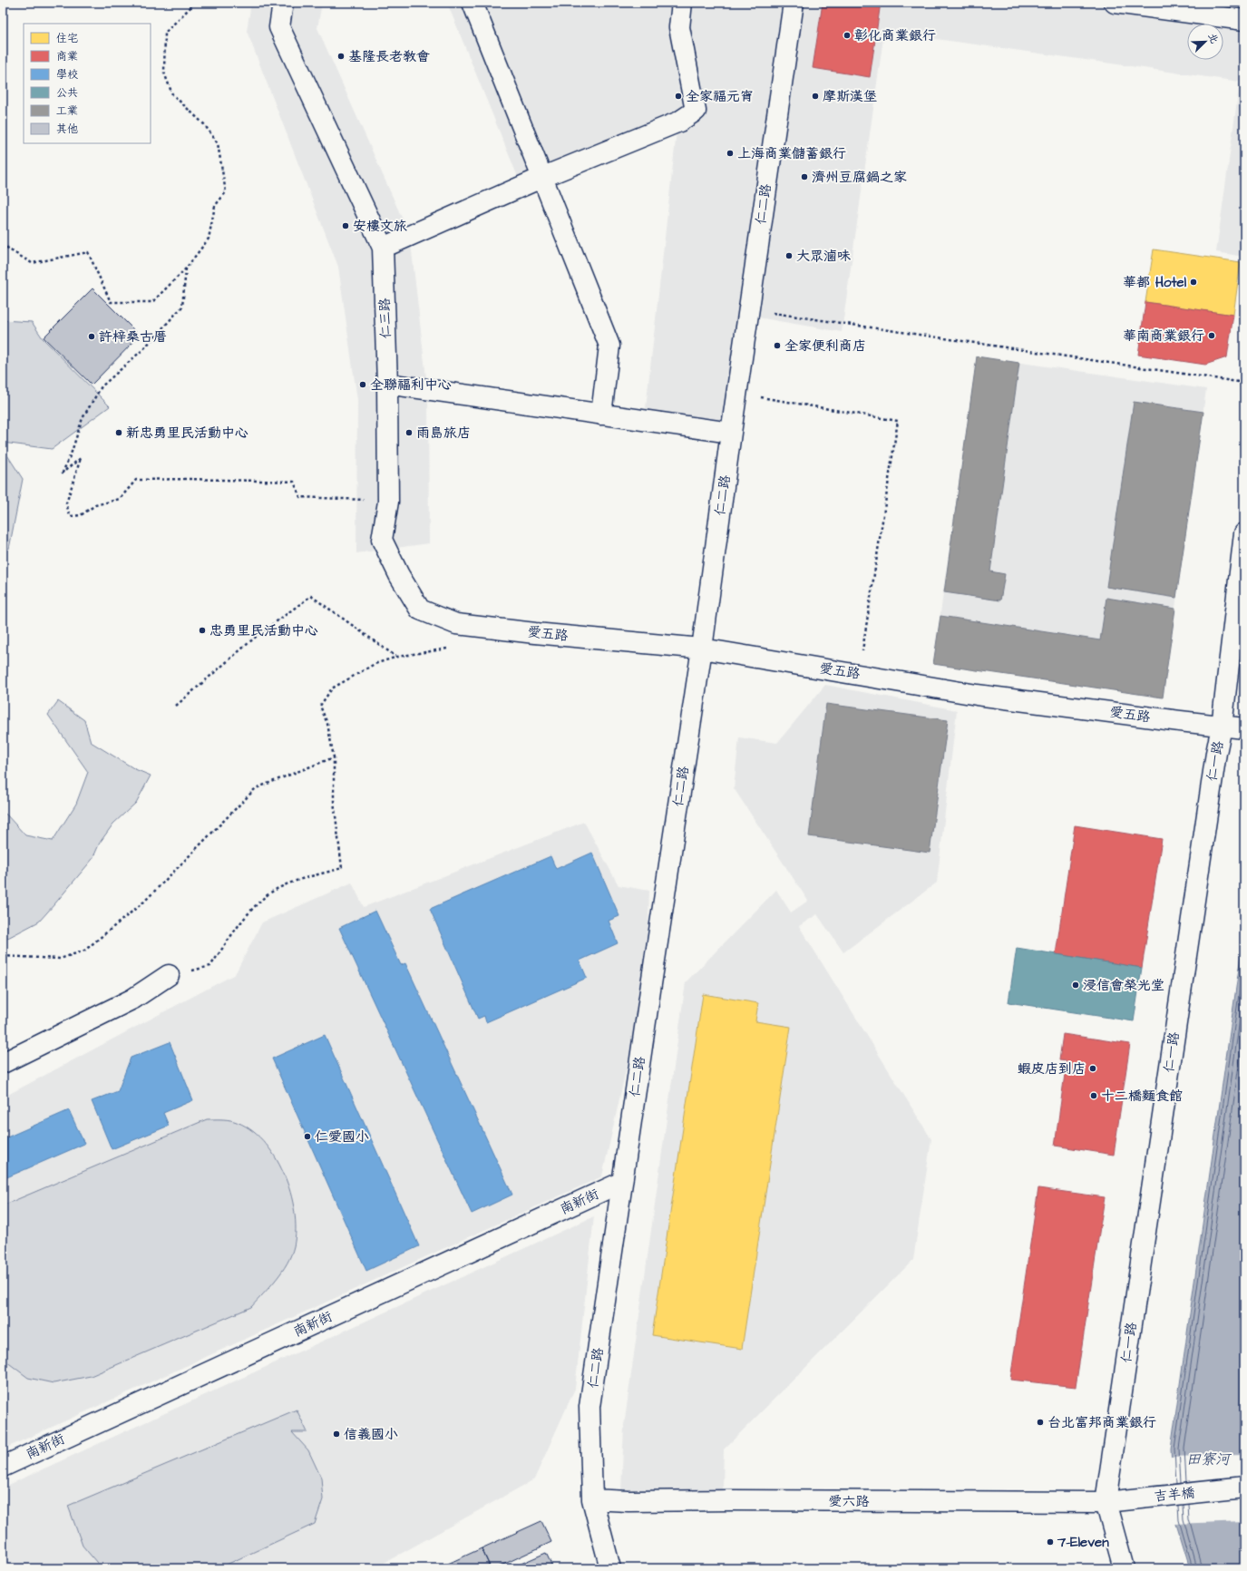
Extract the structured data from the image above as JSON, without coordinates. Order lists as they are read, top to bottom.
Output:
{
  "streets": {
    "street": [
      "仁二路",
      "仁三路",
      "愛五路",
      "仁一路",
      "南新街",
      "吉羊橋",
      "愛六路"
    ]
  },
  "crossings": [
    ["仁二路", "愛五路"],
    ["仁二路", "南新街"],
    ["仁二路", "愛六路"],
    ["仁三路", "愛五路"],
    ["愛五路", "仁一路"],
    ["仁一路", "吉羊橋"],
    ["仁一路", "愛六路"],
    ["吉羊橋", "愛六路"]
  ],
  "water": ["田寮河"],
  "places": [
    "彰化商業銀行",
    "基隆長老教會",
    "全家福元宵",
    "摩斯漢堡",
    "上海商業儲蓄銀行",
    "濟州豆腐鍋之家",
    "安樓文旅",
    "大眾滷味",
    "華都 Hotel",
    "華南商業銀行",
    "許梓桑古厝",
    "全家便利商店",
    "全聯福利中心",
    "新忠勇里民活動中心",
    "雨島旅店",
    "忠勇里民活動中心",
    "浸信會榮光堂",
    "蝦皮店到店",
    "十二橋麵食館",
    "仁愛國小",
    "台北富邦商業銀行",
    "信義國小",
    "7-Eleven"
  ],
  "legend": [
    "住宅",
    "商業",
    "學校",
    "公共",
    "工業",
    "其他"
  ],
  "north": "top right"
}
